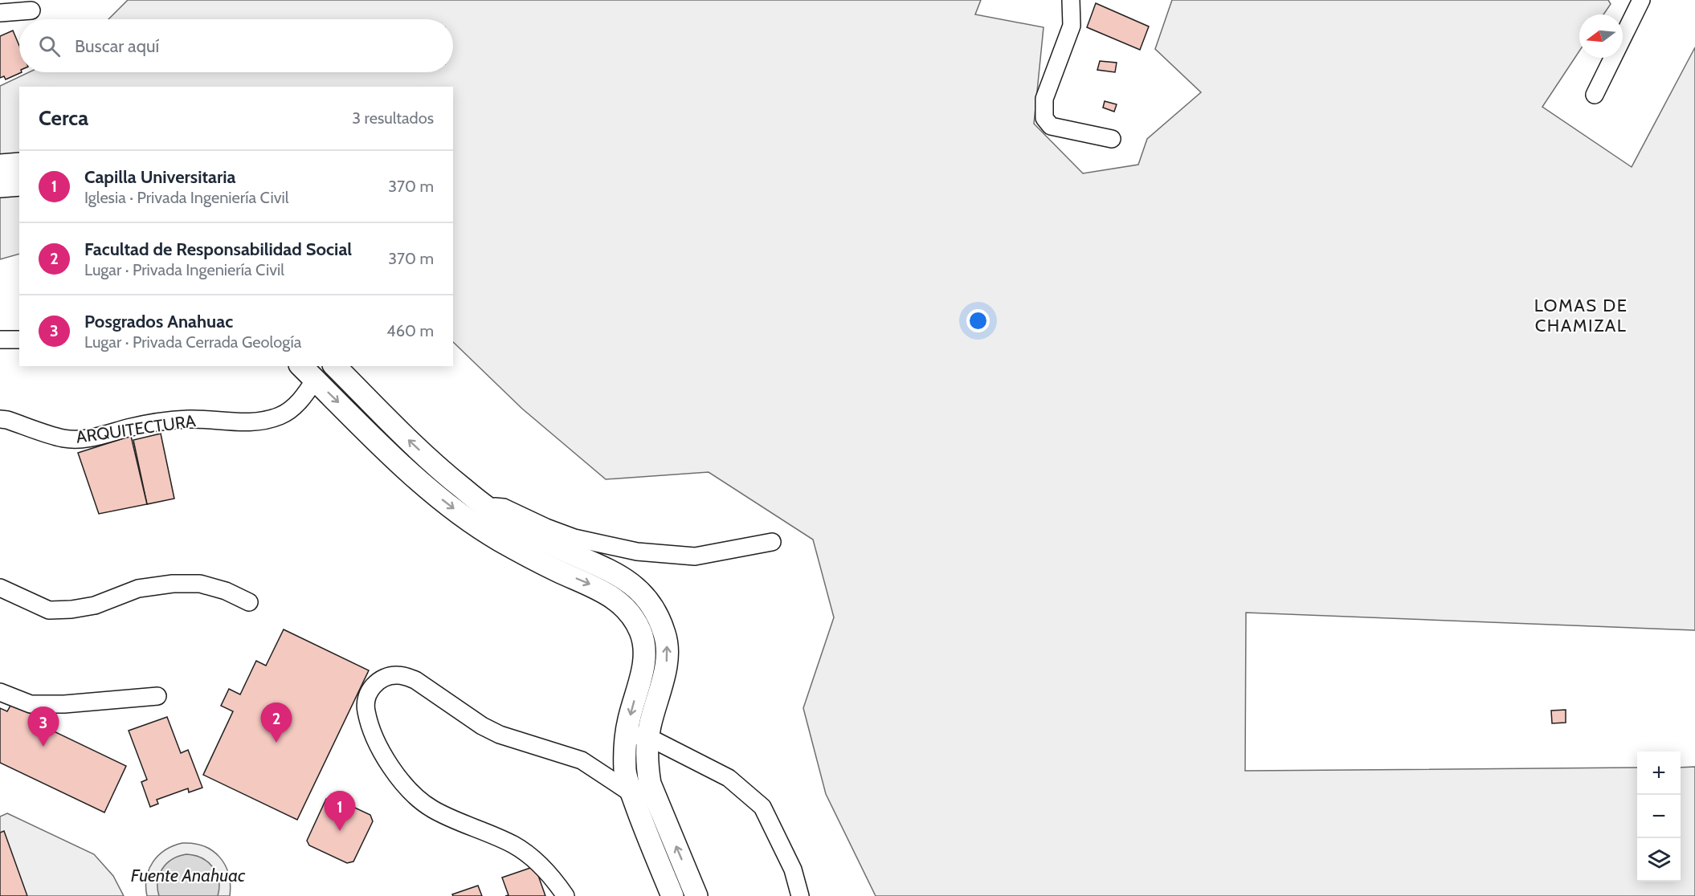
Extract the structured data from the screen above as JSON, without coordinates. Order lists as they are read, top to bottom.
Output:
{
  "streets": {
    "street": ["ARQUITECTURA"]
  },
  "districts": ["LOMAS DE CHAMIZAL"],
  "water": ["Fuente Anahuac"],
  "north": "left",
  "page": {
    "search": "Buscar aquí",
    "heading": ["Cerca", "3 resultados"],
    "list": [
      {
        "mark": "1",
        "name": "Capilla Universitaria",
        "note": "Iglesia · Privada Ingeniería Civil",
        "value": "370 m"
      },
      {
        "mark": "2",
        "name": "Facultad de Responsabilidad Social",
        "note": "Lugar · Privada Ingeniería Civil",
        "value": "370 m"
      },
      {
        "mark": "3",
        "name": "Posgrados Anahuac",
        "note": "Lugar · Privada Cerrada Geología",
        "value": "460 m"
      }
    ],
    "pins": ["2", "3", "1"],
    "map_buttons": ["+", "−"]
  }
}
